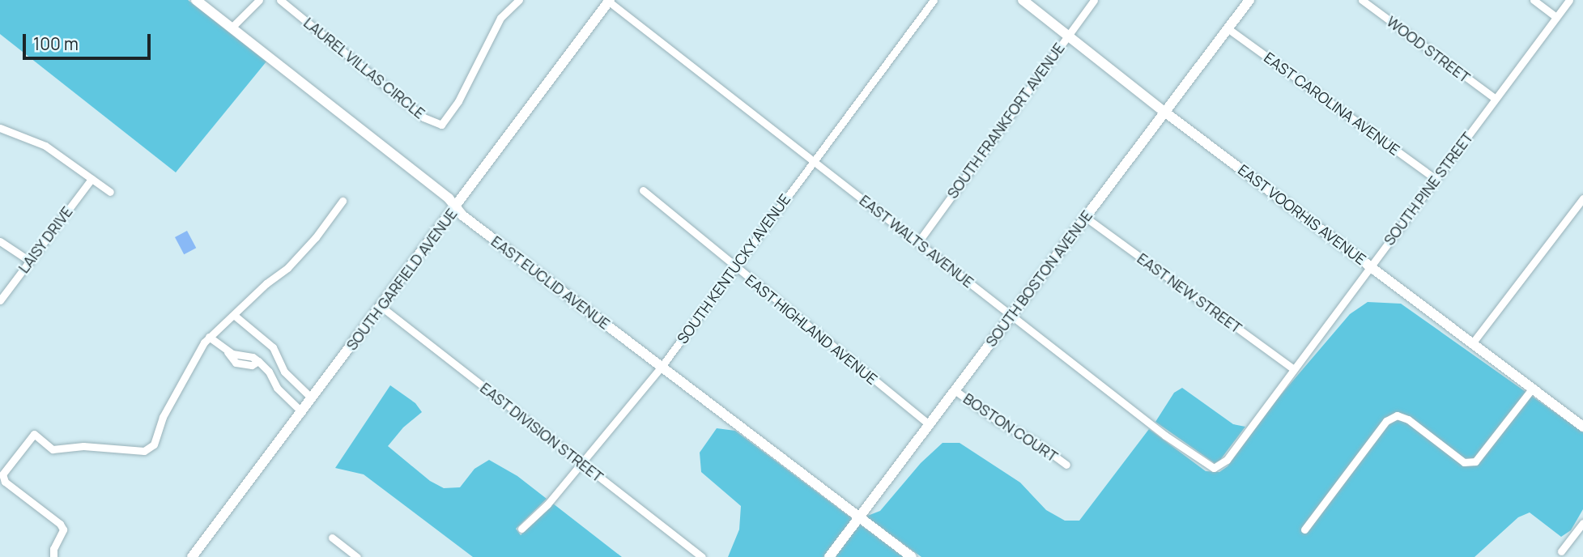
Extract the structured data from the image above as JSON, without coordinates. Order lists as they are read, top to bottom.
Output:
{
  "streets": {
    "street": [
      "WOOD STREET",
      "LAUREL VILLAS CIRCLE",
      "EAST CAROLINA AVENUE",
      "SOUTH FRANKFORT AVENUE",
      "SOUTH PINE STREET",
      "EAST VOORHIS AVENUE",
      "LAISY DRIVE",
      "EAST WALTS AVENUE",
      "SOUTH KENTUCKY AVENUE",
      "SOUTH BOSTON AVENUE",
      "SOUTH GARFIELD AVENUE",
      "EAST EUCLID AVENUE",
      "EAST NEW STREET",
      "EAST HIGHLAND AVENUE",
      "BOSTON COURT",
      "EAST DIVISION STREET"
    ]
  },
  "crossings": [
    ["WOOD STREET", "SOUTH PINE STREET"],
    ["EAST CAROLINA AVENUE", "SOUTH PINE STREET"],
    ["EAST CAROLINA AVENUE", "SOUTH BOSTON AVENUE"],
    ["SOUTH FRANKFORT AVENUE", "EAST VOORHIS AVENUE"],
    ["SOUTH FRANKFORT AVENUE", "EAST WALTS AVENUE"],
    ["SOUTH PINE STREET", "EAST VOORHIS AVENUE"],
    ["SOUTH PINE STREET", "EAST WALTS AVENUE"],
    ["SOUTH PINE STREET", "EAST NEW STREET"],
    ["EAST VOORHIS AVENUE", "SOUTH BOSTON AVENUE"],
    ["EAST WALTS AVENUE", "SOUTH KENTUCKY AVENUE"],
    ["EAST WALTS AVENUE", "SOUTH BOSTON AVENUE"],
    ["EAST WALTS AVENUE", "SOUTH GARFIELD AVENUE"],
    ["SOUTH KENTUCKY AVENUE", "EAST EUCLID AVENUE"],
    ["SOUTH KENTUCKY AVENUE", "EAST HIGHLAND AVENUE"],
    ["SOUTH KENTUCKY AVENUE", "EAST DIVISION STREET"],
    ["SOUTH BOSTON AVENUE", "EAST EUCLID AVENUE"],
    ["SOUTH BOSTON AVENUE", "EAST NEW STREET"],
    ["SOUTH BOSTON AVENUE", "EAST HIGHLAND AVENUE"],
    ["SOUTH BOSTON AVENUE", "BOSTON COURT"],
    ["SOUTH GARFIELD AVENUE", "EAST EUCLID AVENUE"],
    ["SOUTH GARFIELD AVENUE", "EAST DIVISION STREET"]
  ],
  "scale_bar": "100 m"
}
